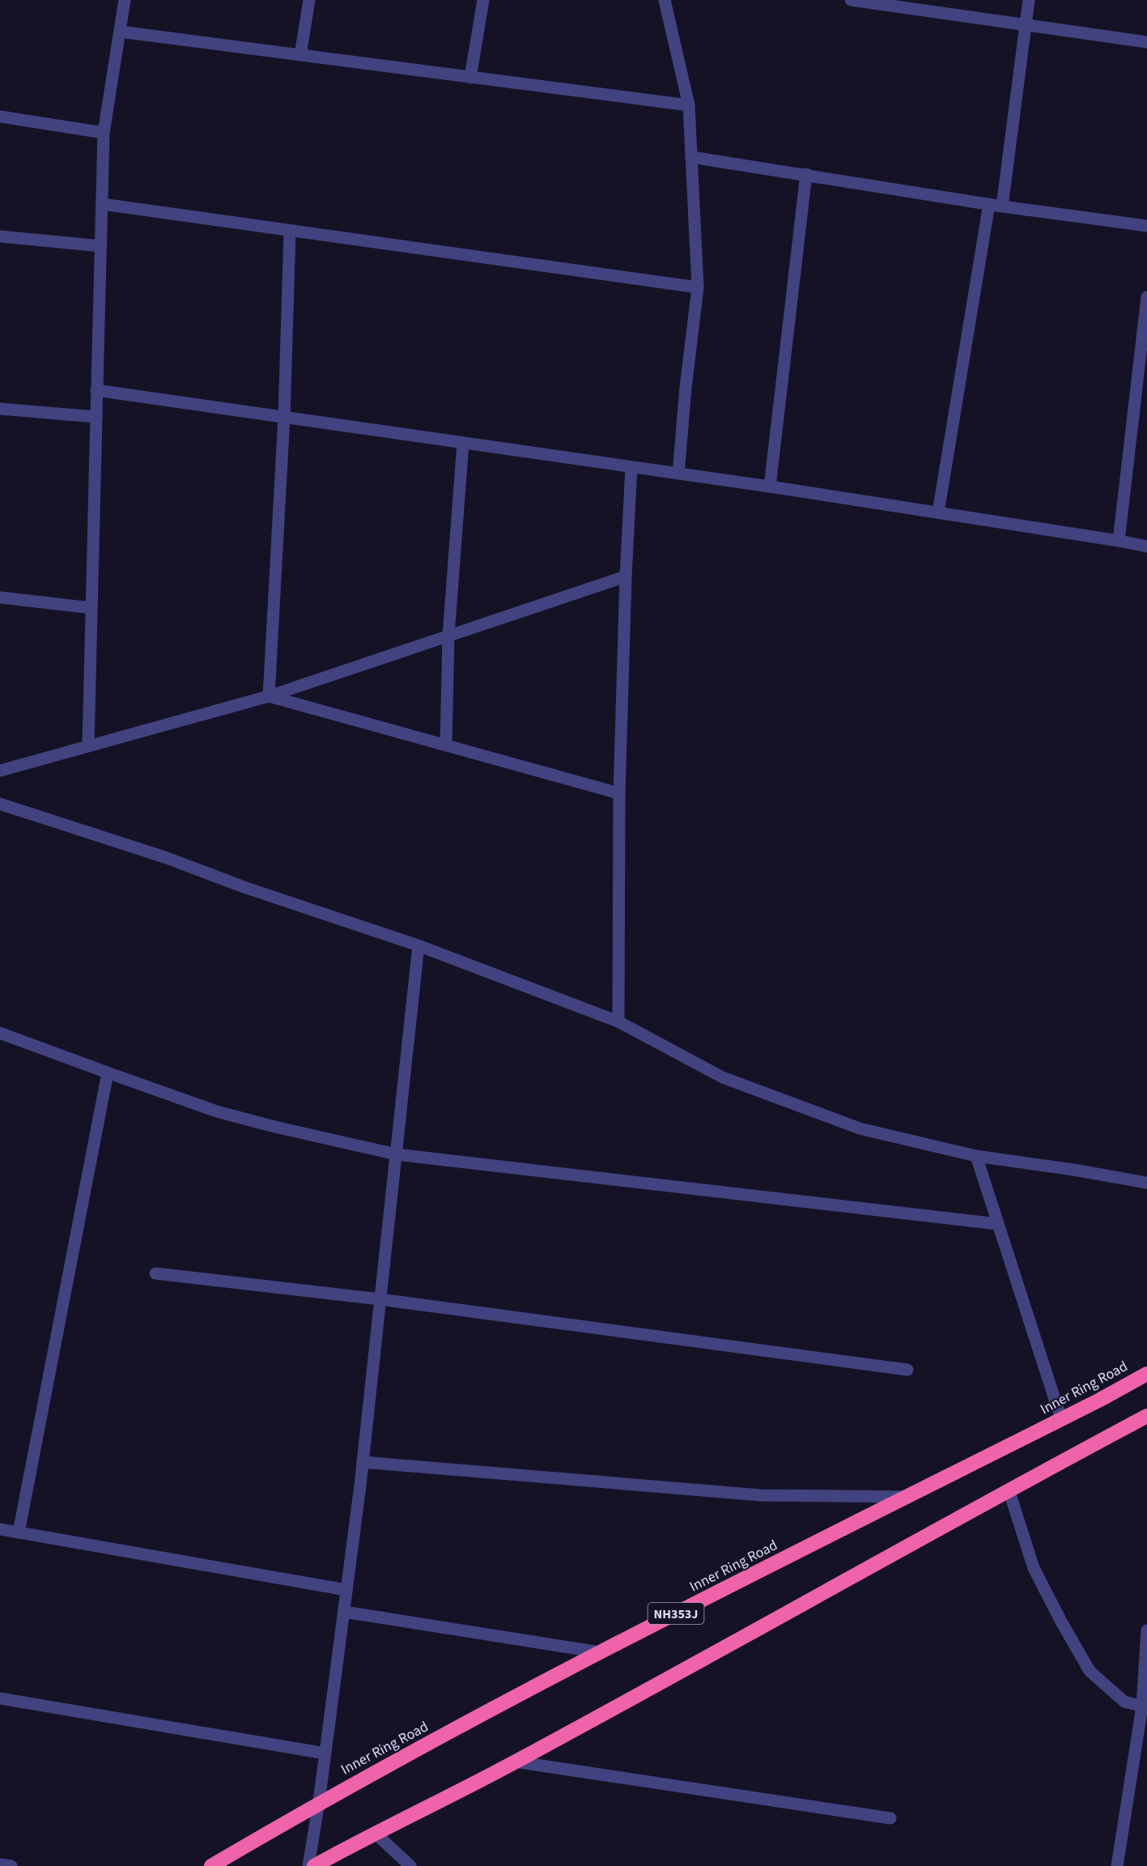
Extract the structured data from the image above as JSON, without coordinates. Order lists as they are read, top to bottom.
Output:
{
  "streets": {
    "highway": ["Inner Ring Road", "NH353J"]
  }
}
